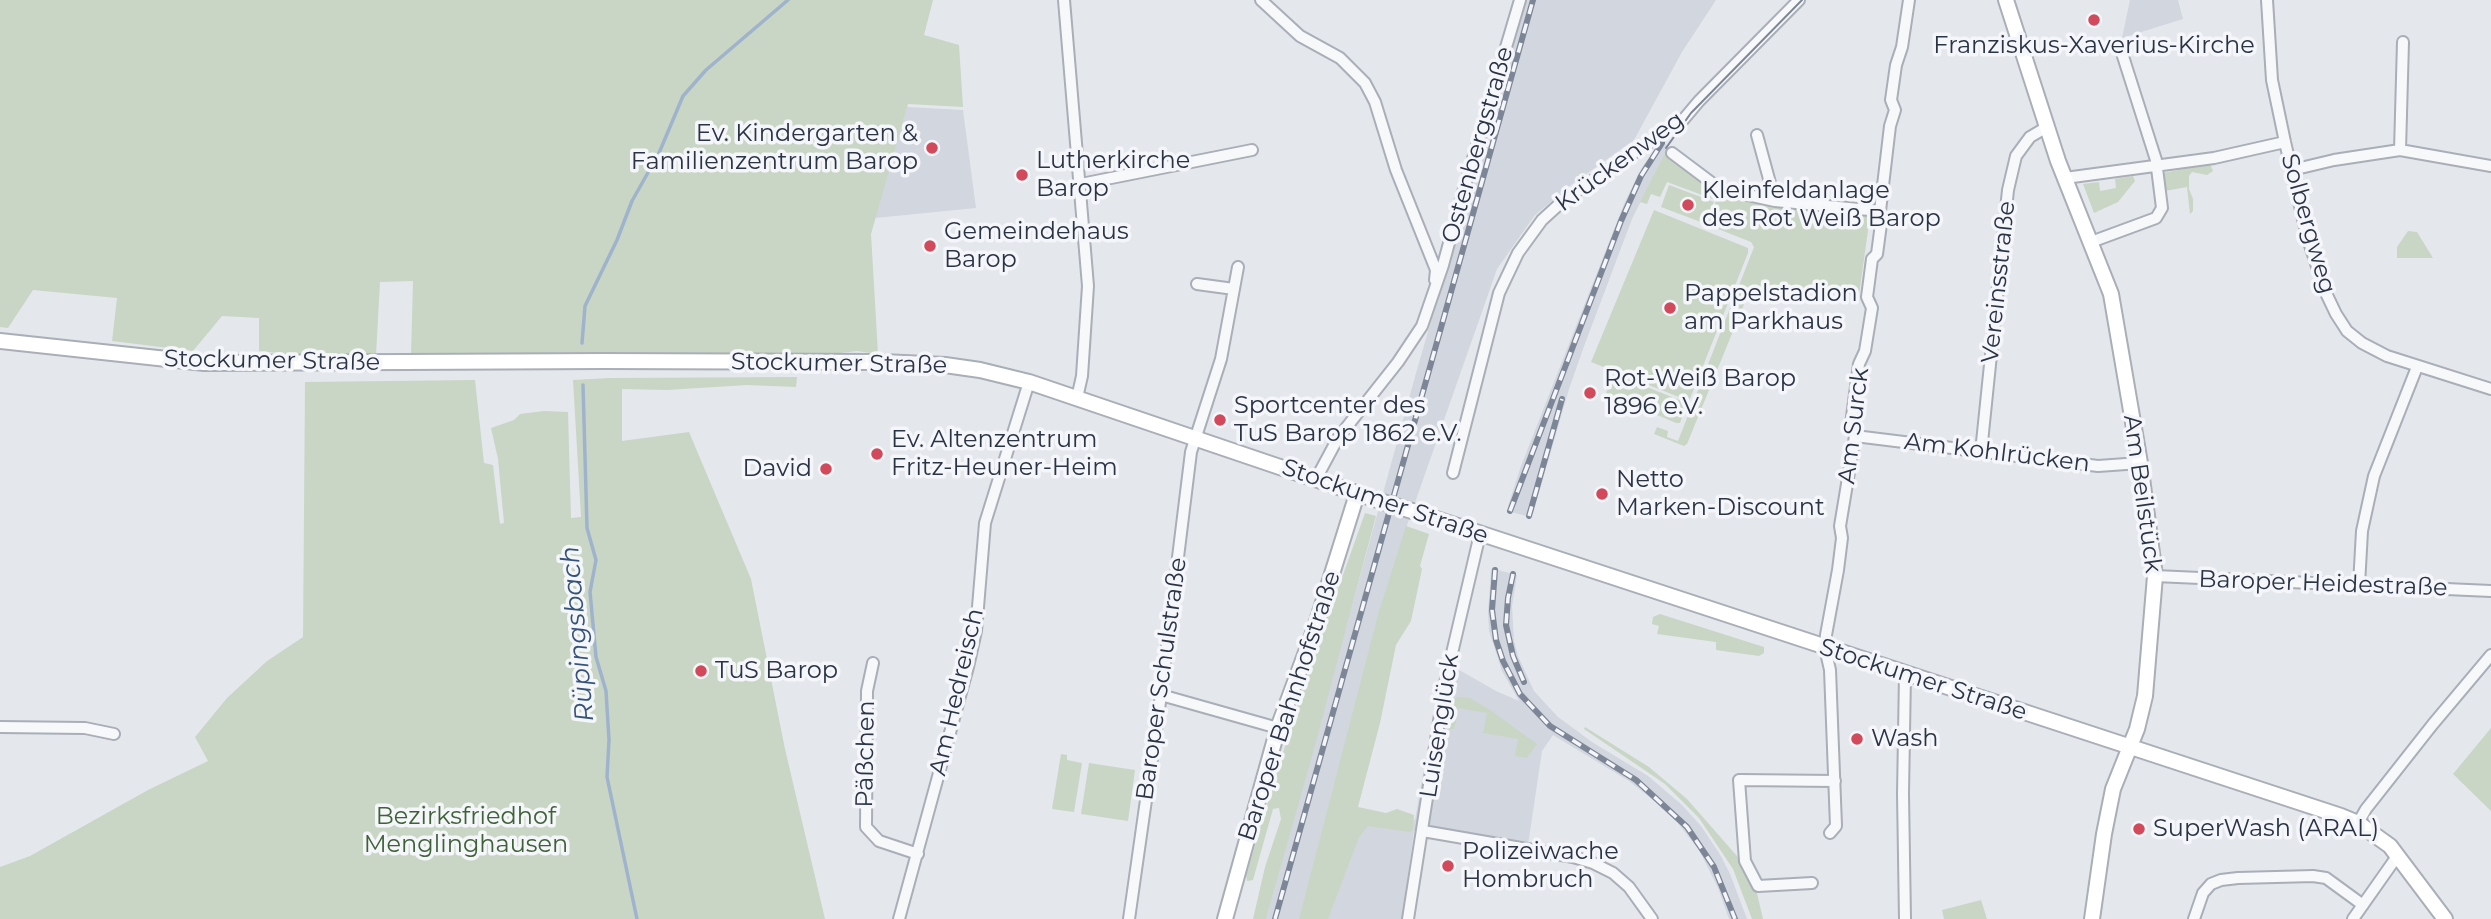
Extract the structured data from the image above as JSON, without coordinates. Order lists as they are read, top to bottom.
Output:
{
  "streets": {
    "main road": ["Stockumer Straße", "Am Beilstück", "Baroper Bahnhofstraße"],
    "street": [
      "Ostenbergstraße",
      "Krückenweg",
      "Solbergweg",
      "Vereinsstraße",
      "Am Surck",
      "Am Kohlrücken",
      "Baroper Heidestraße",
      "Baroper Schulstraße",
      "Am Hedreisch",
      "Luisenglück",
      "Päßchen"
    ]
  },
  "crossings": [
    ["Ostenbergstraße", "Stockumer Straße"],
    ["Vereinsstraße", "Am Kohlrücken"],
    ["Vereinsstraße", "Am Beilstück"],
    ["Stockumer Straße", "Am Surck"],
    ["Stockumer Straße", "Am Beilstück"],
    ["Stockumer Straße", "Baroper Schulstraße"],
    ["Stockumer Straße", "Am Hedreisch"],
    ["Stockumer Straße", "Baroper Bahnhofstraße"],
    ["Stockumer Straße", "Luisenglück"],
    ["Am Surck", "Am Kohlrücken"],
    ["Am Kohlrücken", "Am Beilstück"],
    ["Am Beilstück", "Baroper Heidestraße"],
    ["Am Hedreisch", "Päßchen"]
  ],
  "water": ["Rüpingsbach"],
  "parks": ["Bezirksfriedhof Menglinghausen"],
  "places": [
    "Franziskus-Xaverius-Kirche",
    "Ev. Kindergarten & Familienzentrum Barop",
    "Lutherkirche Barop",
    "Kleinfeldanlage des Rot Weiß Barop",
    "Gemeindehaus Barop",
    "Pappelstadion am Parkhaus",
    "Rot-Weiß Barop 1896 e.V.",
    "Sportcenter des TuS Barop 1862 e.V.",
    "Ev. Altenzentrum Fritz-Heuner-Heim",
    "David",
    "Netto Marken-Discount",
    "TuS Barop",
    "Wash",
    "SuperWash (ARAL)",
    "Polizeiwache Hombruch"
  ]
}
